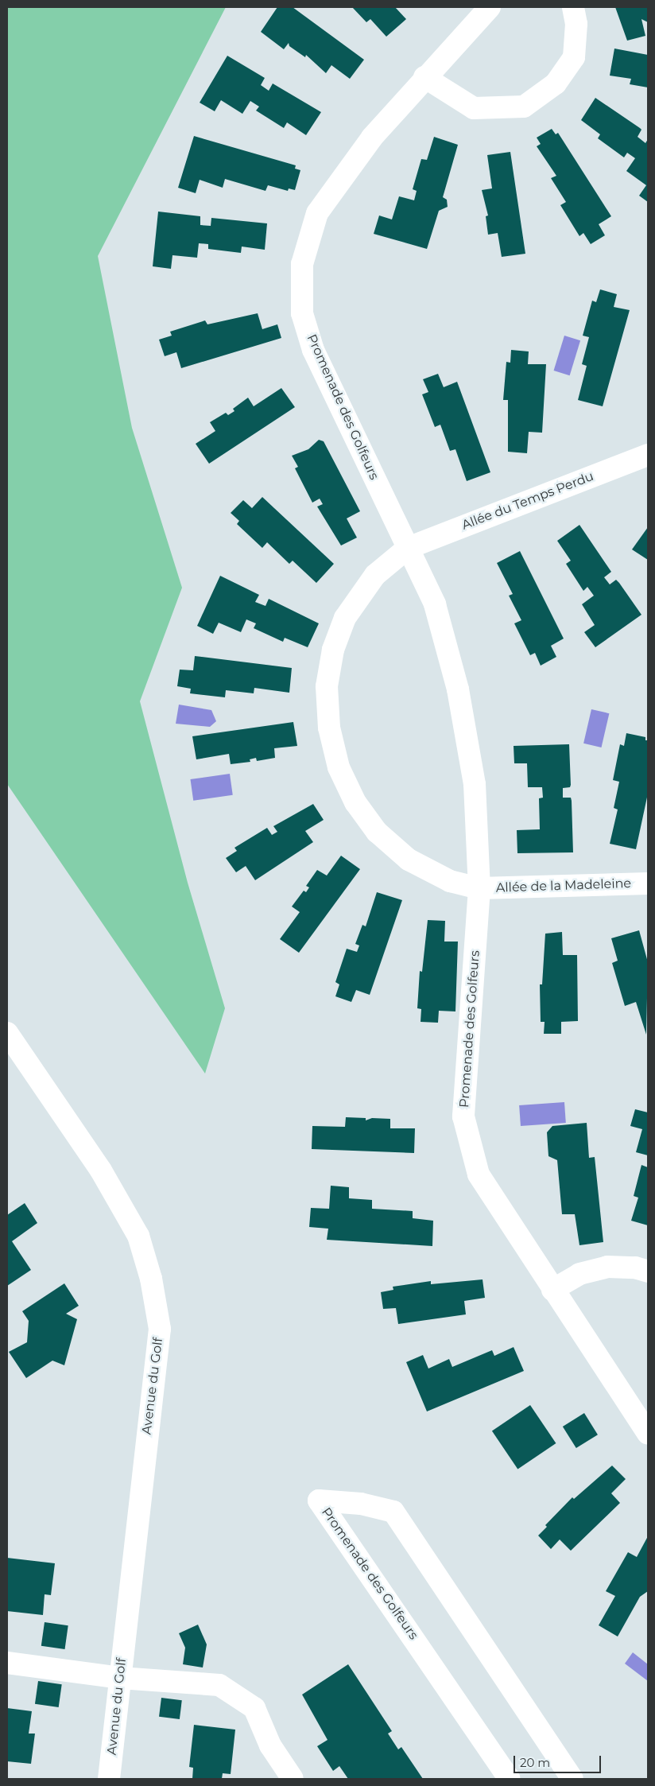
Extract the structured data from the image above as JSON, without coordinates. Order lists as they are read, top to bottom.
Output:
{
  "streets": {
    "street": [
      "Promenade des Golfeurs",
      "Allée du Temps Perdu",
      "Allée de la Madeleine",
      "Avenue du Golf"
    ]
  },
  "crossings": [
    ["Promenade des Golfeurs", "Allée du Temps Perdu"],
    ["Promenade des Golfeurs", "Allée de la Madeleine"]
  ],
  "scale_bar": "20 m"
}
